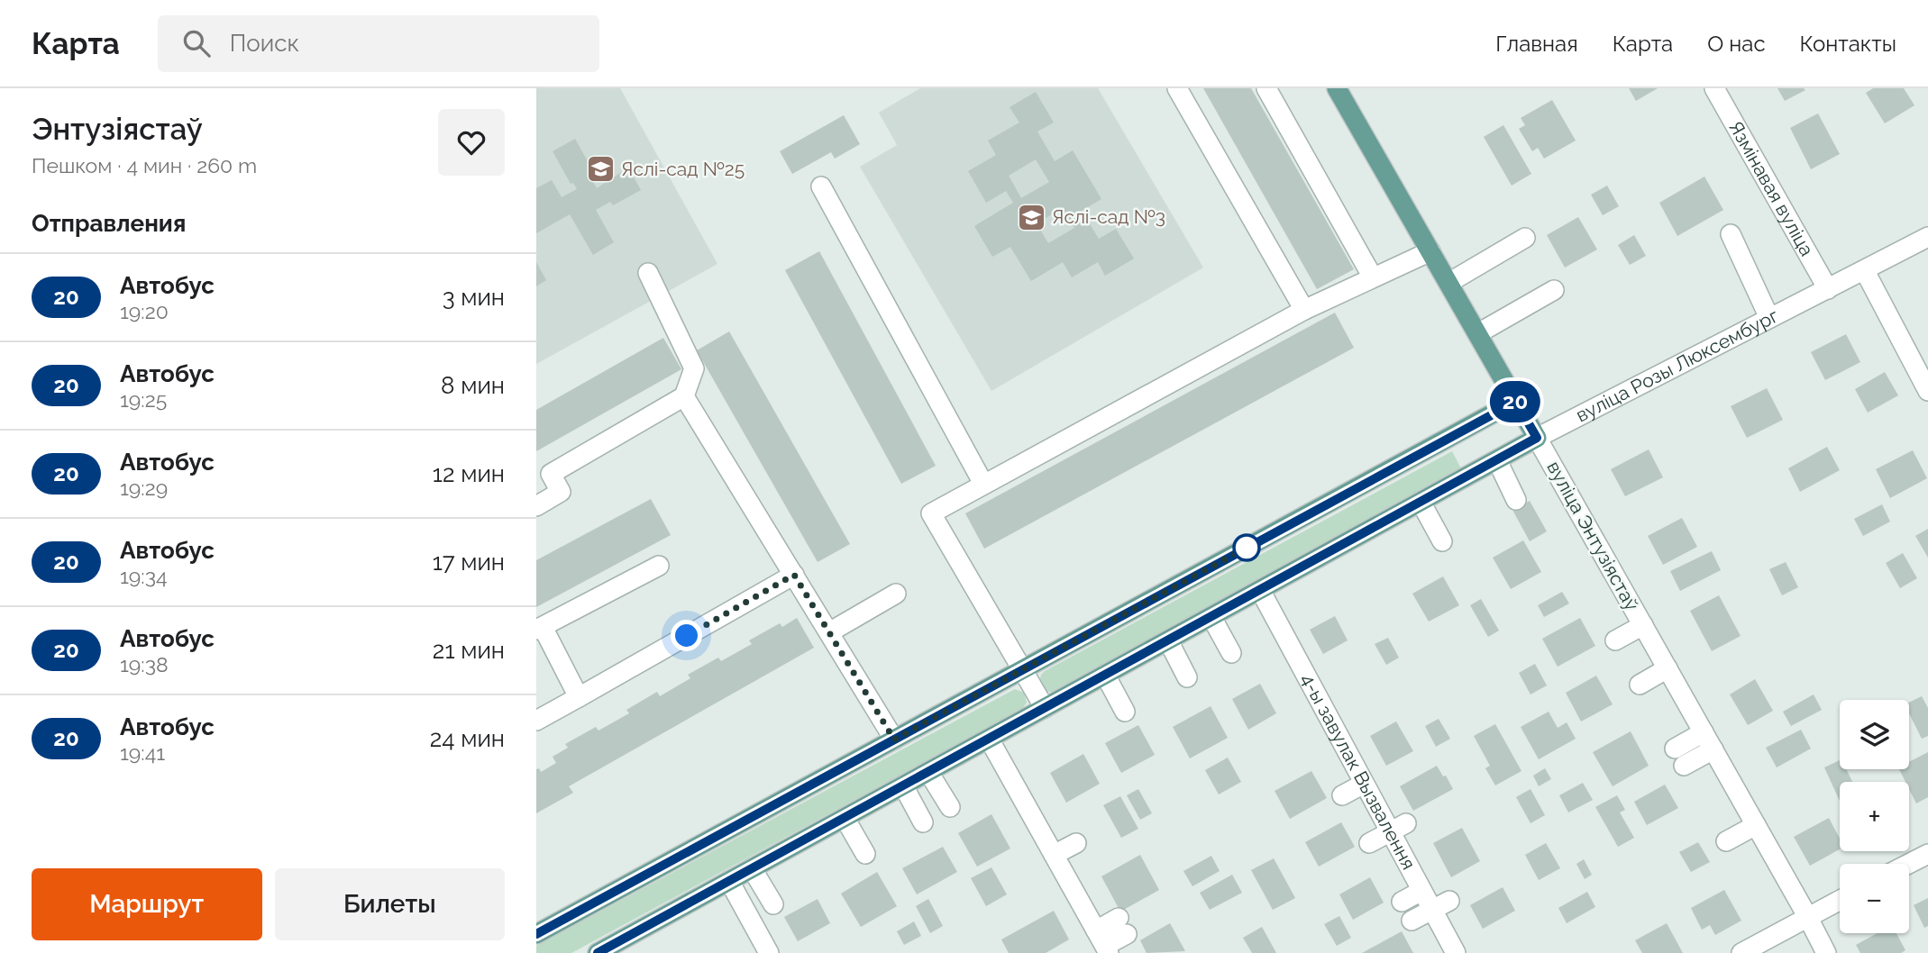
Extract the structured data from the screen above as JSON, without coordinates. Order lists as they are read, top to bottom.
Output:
{
  "streets": {
    "main road": ["вуліца Розы Люксембург", "вуліца Энтузіястаў"],
    "street": ["Язмінавая вуліца", "4-ы завулак Вызвалення"]
  },
  "crossings": [
    ["Язмінавая вуліца", "вуліца Розы Люксембург"],
    ["вуліца Розы Люксембург", "вуліца Энтузіястаў"],
    ["вуліца Розы Люксембург", "4-ы завулак Вызвалення"]
  ],
  "places": {
    "school or university": ["Яслі-сад №25", "Яслі-сад №3"]
  },
  "lines": ["bus line 20"],
  "page": {
    "header": "Карта",
    "search": "Поиск",
    "nav": [
      "Главная",
      "Карта",
      "О нас",
      "Контакты"
    ],
    "heading": [
      ["Энтузіястаў", "Пешком · 4 мин · 260 m"],
      "Отправления"
    ],
    "on_map": "20",
    "list": [
      {
        "mark": "20",
        "name": "Автобус",
        "note": "19:20",
        "value": "3 мин"
      },
      {
        "mark": "20",
        "name": "Автобус",
        "note": "19:25",
        "value": "8 мин"
      },
      {
        "mark": "20",
        "name": "Автобус",
        "note": "19:29",
        "value": "12 мин"
      },
      {
        "mark": "20",
        "name": "Автобус",
        "note": "19:34",
        "value": "17 мин"
      },
      {
        "mark": "20",
        "name": "Автобус",
        "note": "19:38",
        "value": "21 мин"
      },
      {
        "mark": "20",
        "name": "Автобус",
        "note": "19:41",
        "value": "24 мин"
      }
    ],
    "map_buttons": ["+", "−"],
    "buttons": ["Маршрут", "Билеты"]
  }
}
